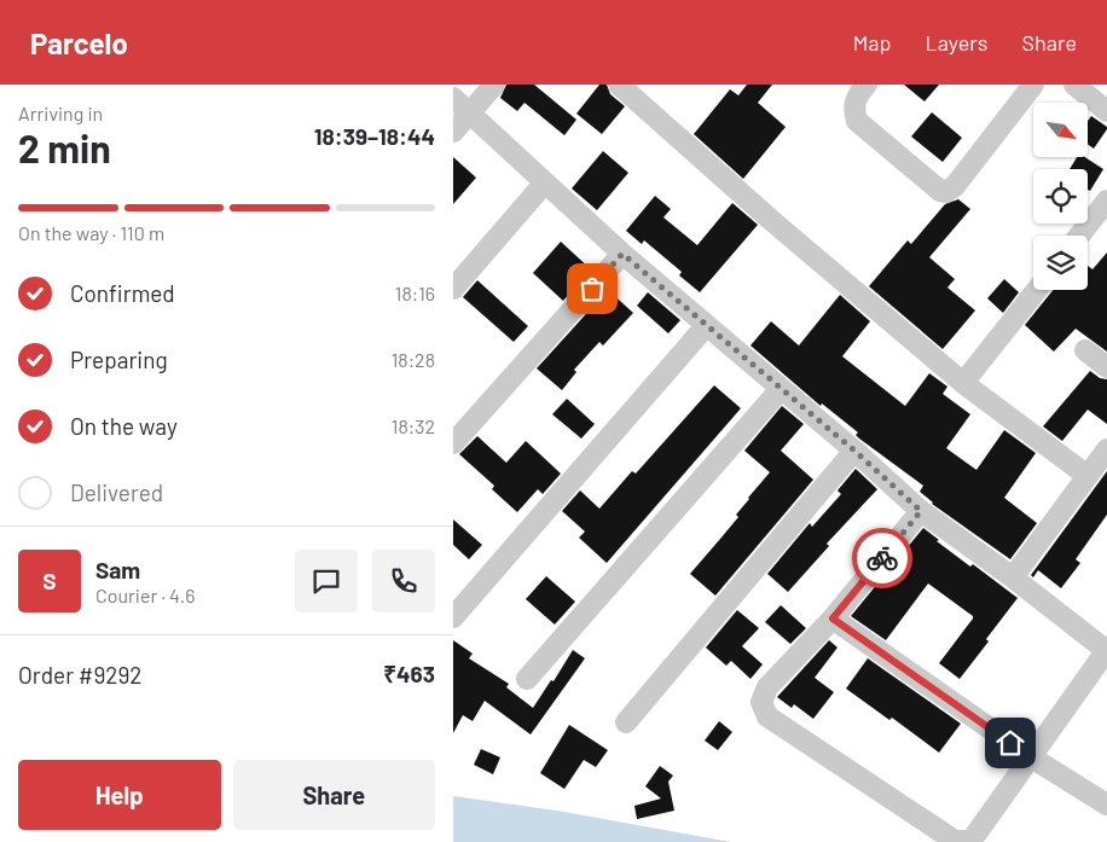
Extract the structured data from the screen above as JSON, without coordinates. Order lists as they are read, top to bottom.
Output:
{
  "north": "bottom right",
  "page": {
    "header": "Parcelo",
    "nav": ["Map", "Layers", "Share"],
    "heading": ["2 min", "Arriving in", "18:39–18:44"],
    "panel": [
      "Sam",
      "Courier · 4.6",
      "Order #9292",
      "₹463"
    ],
    "bar": "On the way · 110 m",
    "list": [
      ["Confirmed", "18:16"],
      ["Preparing", "18:28"],
      ["On the way", "18:32"],
      "Delivered"
    ],
    "round": "S",
    "buttons": ["Help", "Share"]
  }
}
